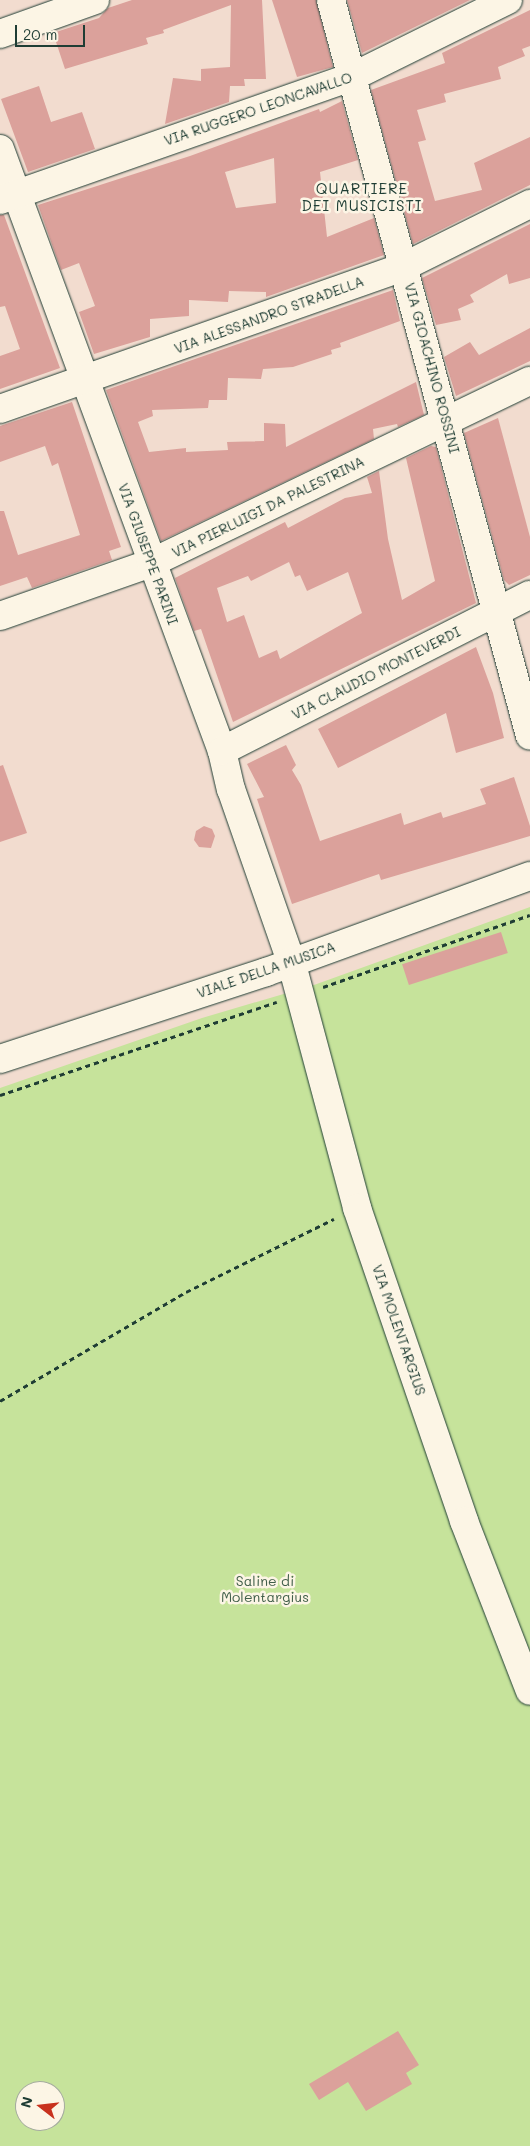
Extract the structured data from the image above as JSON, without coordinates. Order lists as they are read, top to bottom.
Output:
{
  "streets": {
    "street": [
      "VIA RUGGERO LEONCAVALLO",
      "VIA ALESSANDRO STRADELLA",
      "VIA GIOACHINO ROSSINI",
      "VIA PIERLUIGI DA PALESTRINA",
      "VIA GIUSEPPE PARINI",
      "VIA CLAUDIO MONTEVERDI",
      "VIALE DELLA MUSICA",
      "VIA MOLENTARGIUS"
    ]
  },
  "crossings": [
    ["VIA RUGGERO LEONCAVALLO", "VIA GIOACHINO ROSSINI"],
    ["VIA RUGGERO LEONCAVALLO", "VIA GIUSEPPE PARINI"],
    ["VIA ALESSANDRO STRADELLA", "VIA GIOACHINO ROSSINI"],
    ["VIA ALESSANDRO STRADELLA", "VIA GIUSEPPE PARINI"],
    ["VIA GIOACHINO ROSSINI", "VIA PIERLUIGI DA PALESTRINA"],
    ["VIA GIOACHINO ROSSINI", "VIA CLAUDIO MONTEVERDI"],
    ["VIA PIERLUIGI DA PALESTRINA", "VIA GIUSEPPE PARINI"],
    ["VIA GIUSEPPE PARINI", "VIA CLAUDIO MONTEVERDI"],
    ["VIA GIUSEPPE PARINI", "VIALE DELLA MUSICA"],
    ["VIA GIUSEPPE PARINI", "VIA MOLENTARGIUS"],
    ["VIALE DELLA MUSICA", "VIA MOLENTARGIUS"]
  ],
  "districts": ["QUARTIERE DEI MUSICISTI"],
  "parks": ["Saline di Molentargius"],
  "scale_bar": "20 m",
  "north": "left"
}
